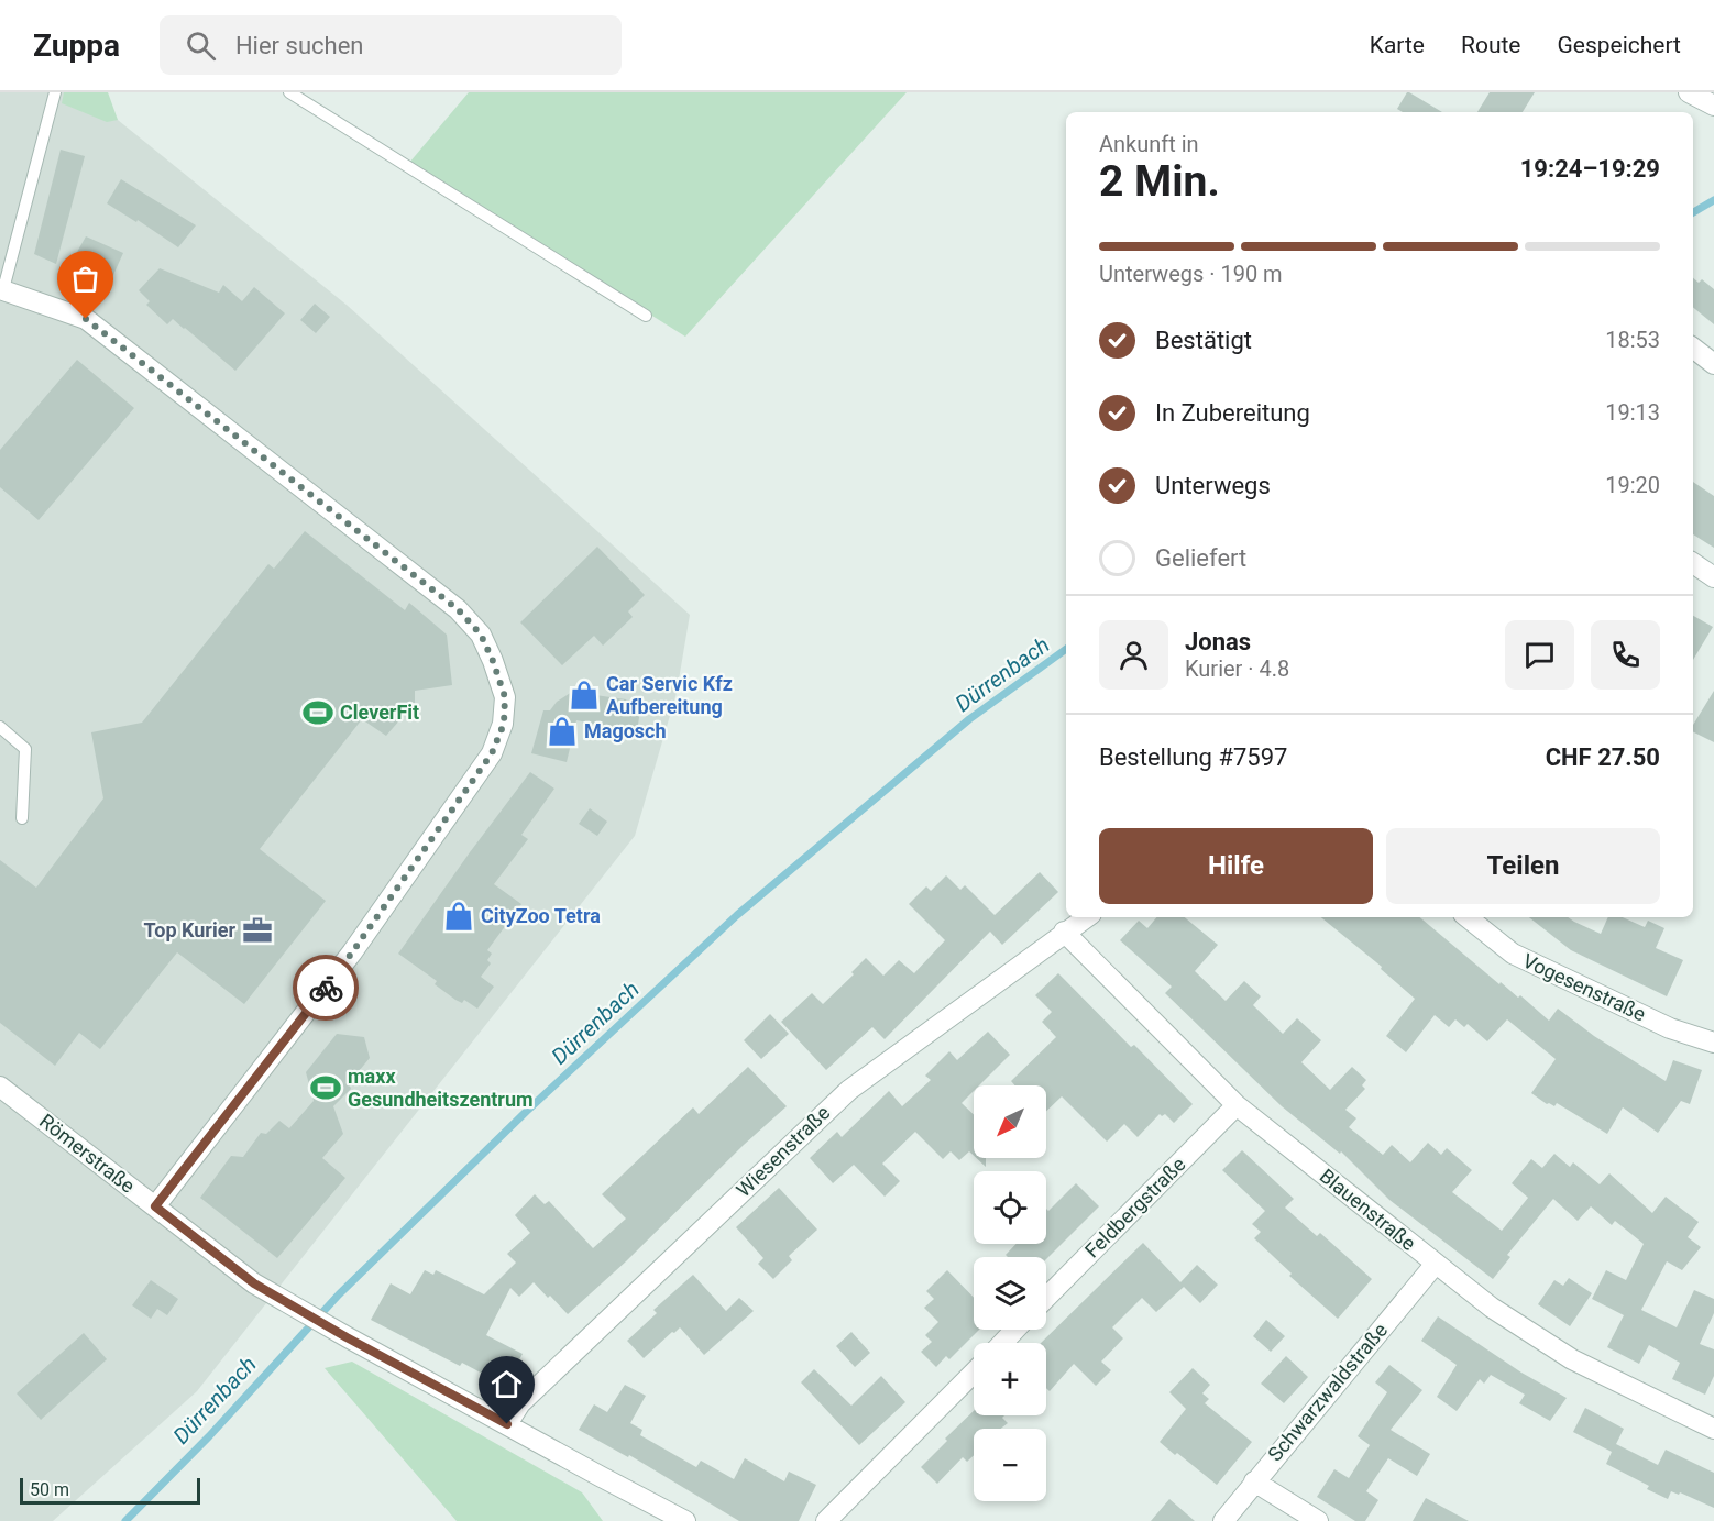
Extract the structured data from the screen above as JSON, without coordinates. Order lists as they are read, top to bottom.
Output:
{
  "streets": {
    "street": [
      "Vogesenstraße",
      "Wiesenstraße",
      "Römerstraße",
      "Feldbergstraße",
      "Blauenstraße",
      "Schwarzwaldstraße"
    ]
  },
  "crossings": [
    ["Wiesenstraße", "Römerstraße"],
    ["Wiesenstraße", "Blauenstraße"],
    ["Feldbergstraße", "Blauenstraße"],
    ["Blauenstraße", "Schwarzwaldstraße"]
  ],
  "water": ["Dürrenbach"],
  "places": {
    "shop": ["Car Servic Kfz Aufbereitung", "Magosch", "CityZoo Tetra"],
    "sports": ["CleverFit", "maxx Gesundheitszentrum"],
    "office": ["Top Kurier"]
  },
  "scale_bar": "50 m",
  "north": "bottom left",
  "page": {
    "header": "Zuppa",
    "search": "Hier suchen",
    "nav": ["Karte", "Route", "Gespeichert"],
    "heading": ["2 Min.", "Ankunft in", "19:24–19:29"],
    "panel": [
      "Jonas",
      "Kurier · 4.8",
      "Bestellung #7597",
      "CHF 27.50"
    ],
    "bar": "Unterwegs · 190 m",
    "list": [
      ["Bestätigt", "18:53"],
      ["In Zubereitung", "19:13"],
      ["Unterwegs", "19:20"],
      "Geliefert"
    ],
    "buttons": ["Hilfe", "Teilen"],
    "map_buttons": ["+", "−"],
    "scale": "50 m"
  }
}
